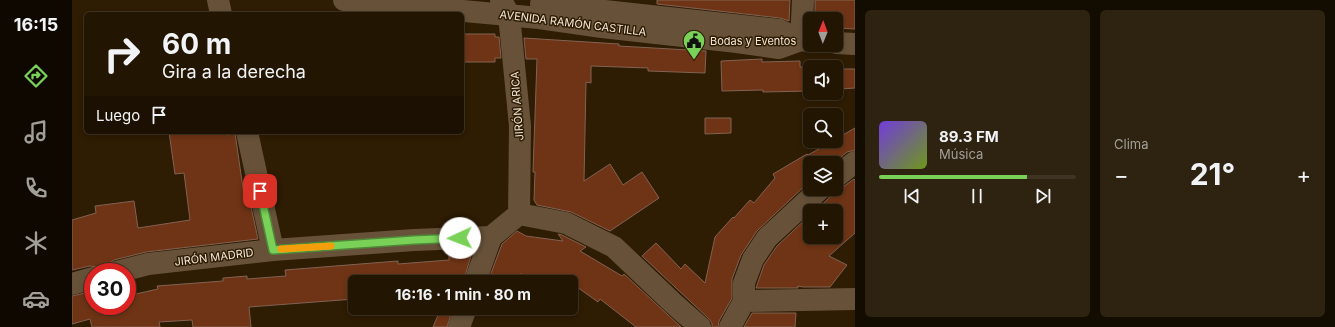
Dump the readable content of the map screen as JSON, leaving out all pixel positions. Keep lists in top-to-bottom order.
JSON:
{
  "streets": {
    "street": ["AVENIDA RAMÓN CASTILLA", "JIRÓN ARICA", "JIRÓN MADRID"]
  },
  "crossings": [
    ["AVENIDA RAMÓN CASTILLA", "JIRÓN ARICA"]
  ],
  "places": {
    "public building": ["Bodas y Eventos"]
  },
  "north": "top",
  "page": {
    "tabs": "16:15",
    "tile": "Clima",
    "map_buttons": "+",
    "turn": ["60 m", "Gira a la derecha"],
    "then": "Luego",
    "song": ["89.3 FM", "Música"],
    "heat": ["−", "21°", "+"],
    "limit": "30",
    "trip": "16:16 · 1 min · 80 m"
  }
}
